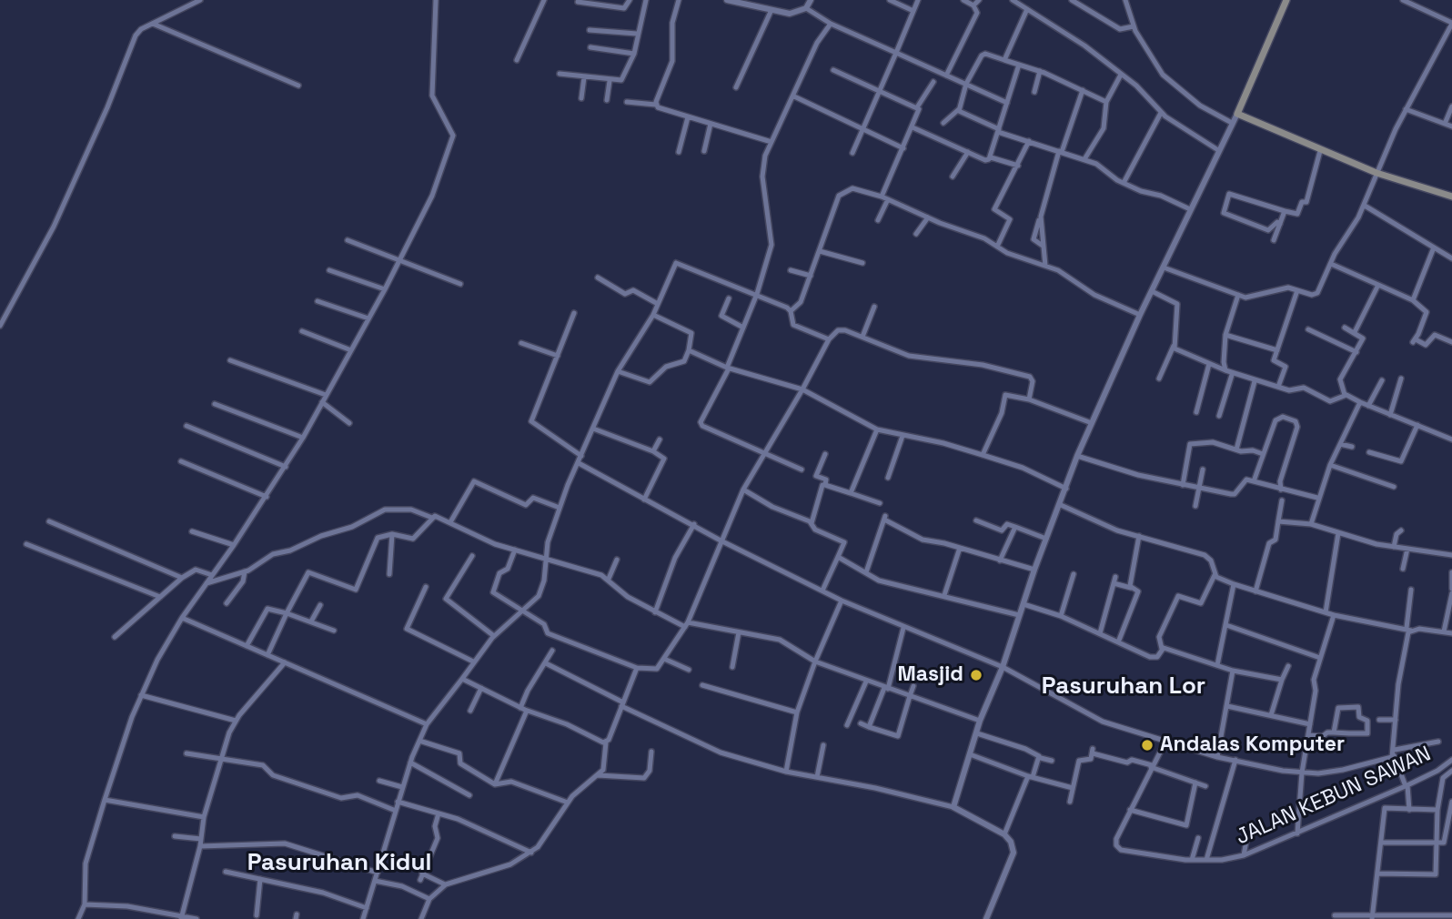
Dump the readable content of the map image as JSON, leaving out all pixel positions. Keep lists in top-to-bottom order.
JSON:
{
  "streets": {
    "street": ["JALAN KEBUN SAWAN"]
  },
  "districts": ["Pasuruhan Lor", "Pasuruhan Kidul"],
  "places": ["Masjid", "Andalas Komputer"]
}
